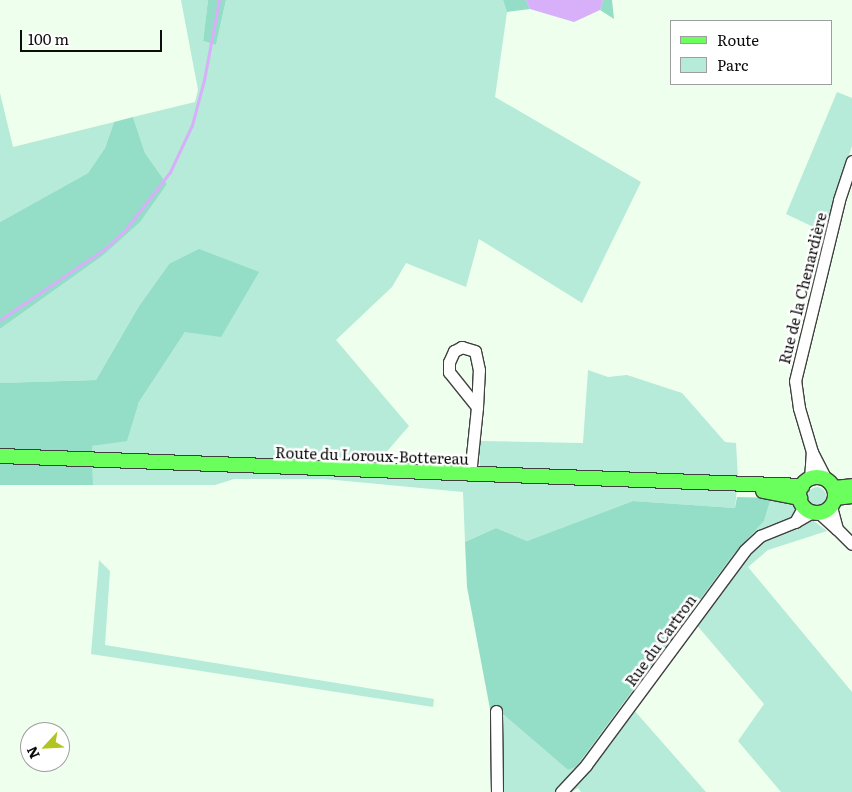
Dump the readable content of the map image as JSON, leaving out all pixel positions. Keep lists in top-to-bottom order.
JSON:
{
  "streets": {
    "main road": ["Route du Loroux-Bottereau"],
    "street": ["Rue de la Chenardière", "Rue du Cartron"]
  },
  "crossings": [
    ["Rue de la Chenardière", "Route du Loroux-Bottereau"],
    ["Rue de la Chenardière", "Rue du Cartron"],
    ["Route du Loroux-Bottereau", "Rue du Cartron"]
  ],
  "legend": ["Route", "Parc"],
  "scale_bar": "100 m",
  "north": "bottom left"
}
